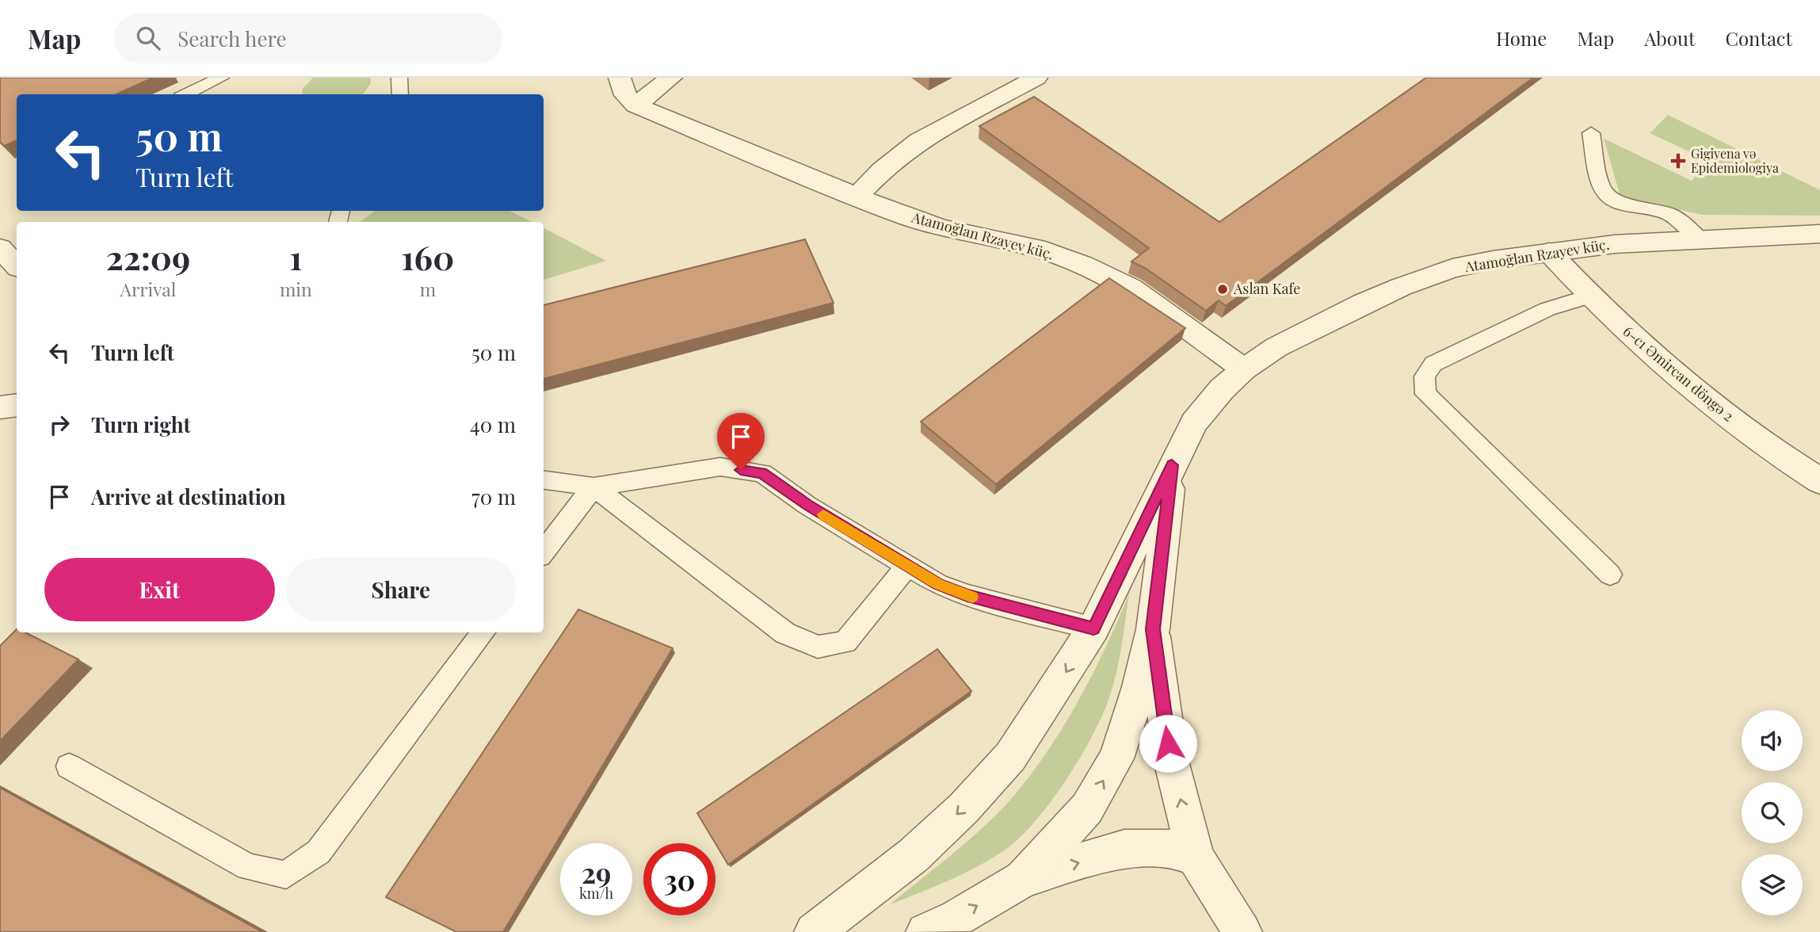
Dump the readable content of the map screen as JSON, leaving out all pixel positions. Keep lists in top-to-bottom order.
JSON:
{
  "streets": {
    "street": ["Atamoğlan Rzayev küç.", "6-cı Əmircan döngə 2"]
  },
  "crossings": [
    ["Atamoğlan Rzayev küç.", "6-cı Əmircan döngə 2"]
  ],
  "places": {
    "health": ["Gigiyena və Epidemiologiya"],
    "other": ["Aslan Kafe"]
  },
  "page": {
    "header": "Map",
    "search": "Search here",
    "nav": [
      "Home",
      "Map",
      "About",
      "Contact"
    ],
    "turn": ["50 m", "Turn left"],
    "eta": [
      "22:09",
      "Arrival",
      "1",
      "min",
      "160",
      "m"
    ],
    "list": [
      {
        "name": "Turn left",
        "value": "50 m"
      },
      {
        "name": "Turn right",
        "value": "40 m"
      },
      {
        "name": "Arrive at destination",
        "value": "70 m"
      }
    ],
    "buttons": ["Exit", "Share"],
    "speed": "29 km/h",
    "limit": "30"
  }
}
